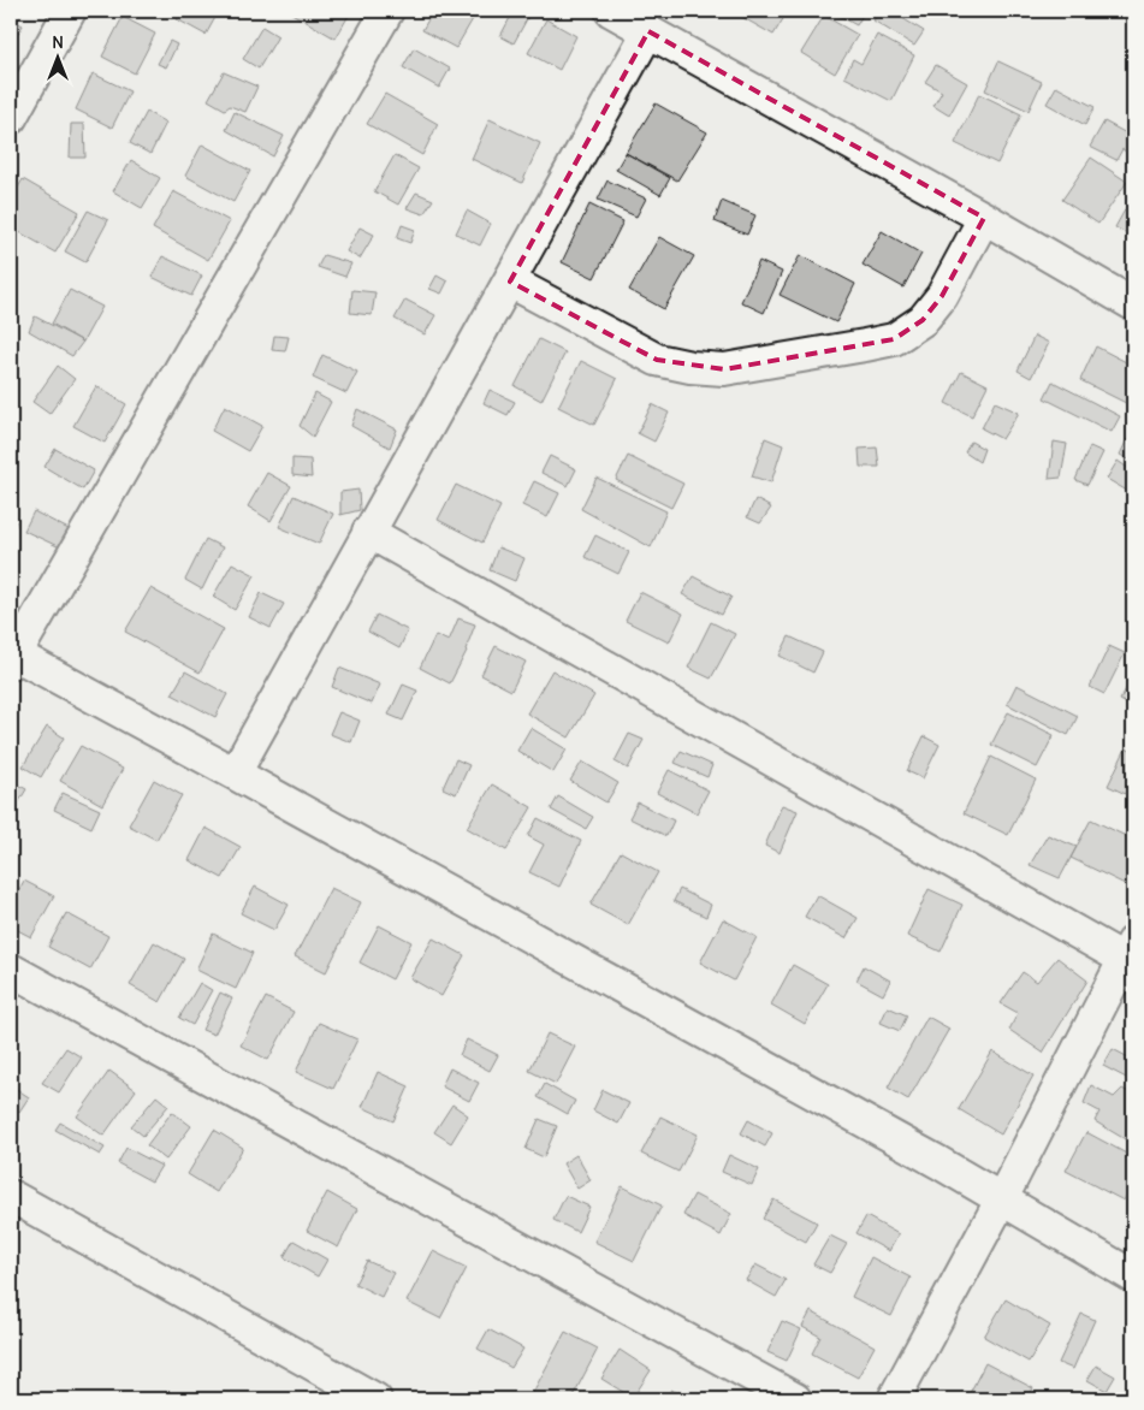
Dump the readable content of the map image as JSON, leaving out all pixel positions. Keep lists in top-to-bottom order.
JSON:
{
  "north": "top"
}
